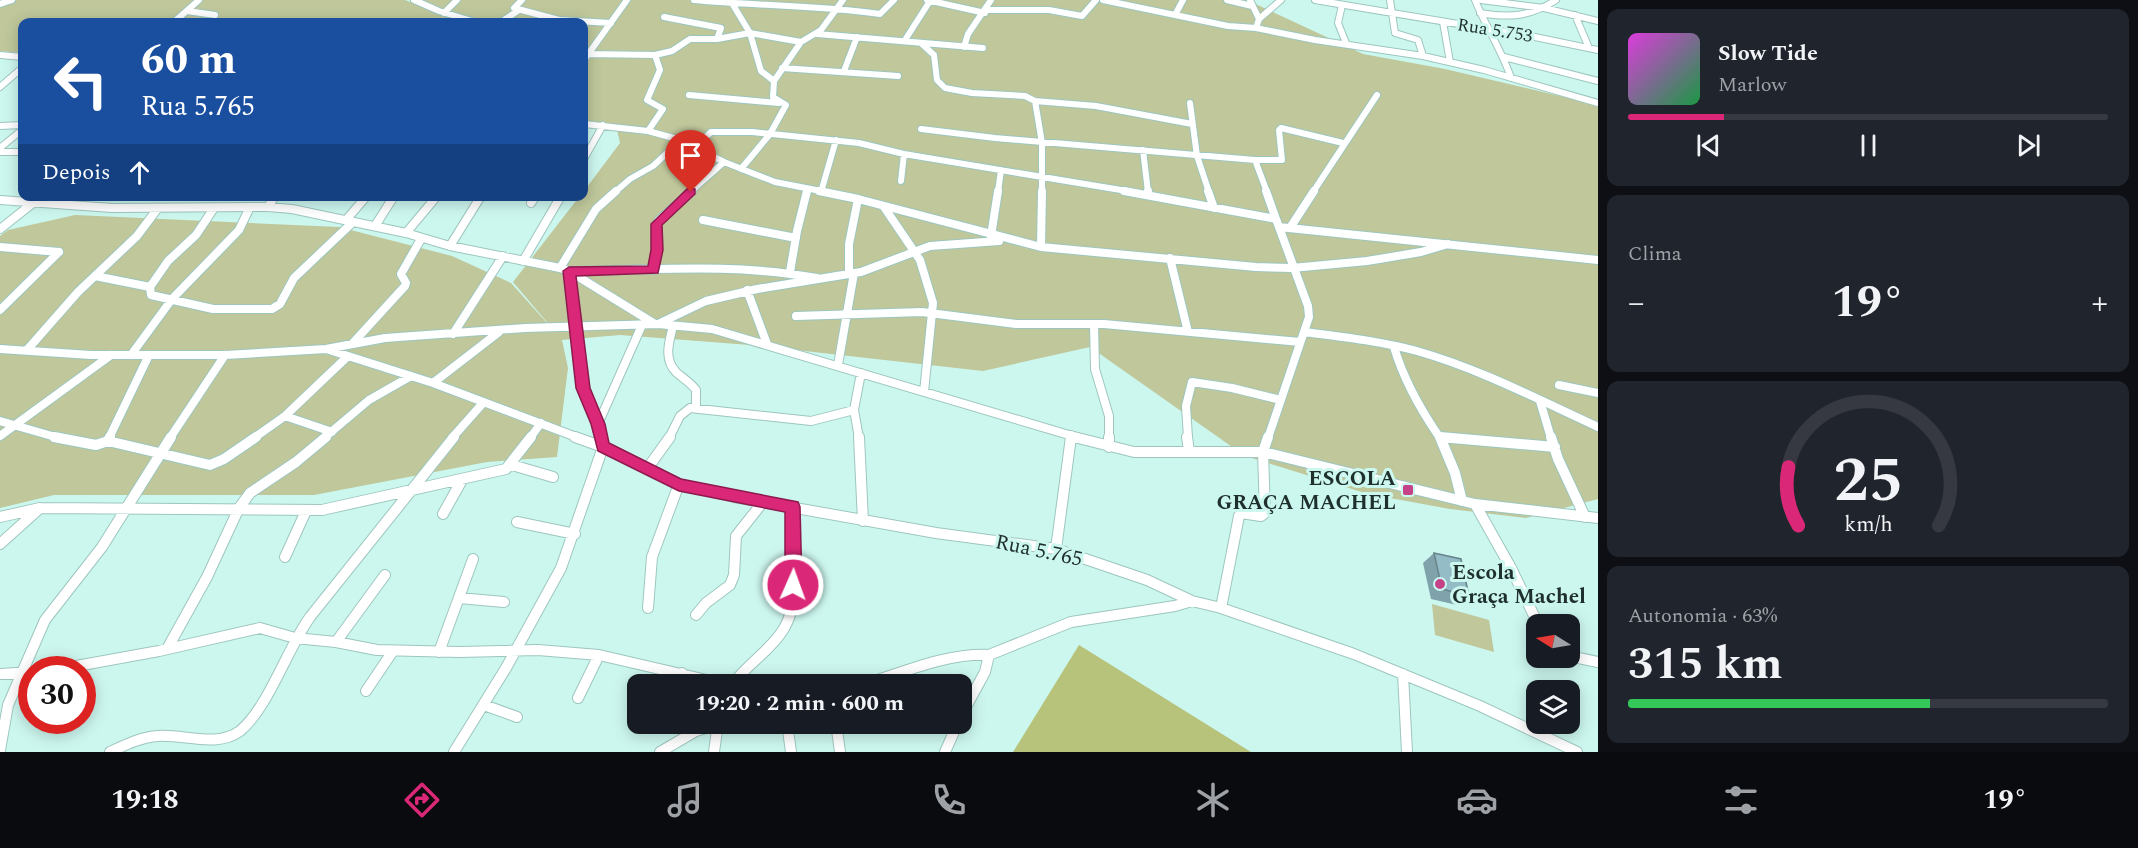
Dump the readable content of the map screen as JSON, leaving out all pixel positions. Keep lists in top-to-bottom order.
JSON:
{
  "streets": {
    "street": ["Rua 5.753", "Rua 5.765"]
  },
  "places": {
    "transit": ["ESCOLA GRAÇA MACHEL"],
    "other": ["Escola Graça Machel"]
  },
  "north": "left",
  "page": {
    "turn": ["60 m", "Rua 5.765"],
    "song": ["Slow Tide", "Marlow"],
    "then": "Depois",
    "tile": [
      "Clima",
      ["Autonomia · 63%", "315 km"]
    ],
    "heat": ["−", "19°", "+"],
    "limit": "30",
    "trip": "19:20 · 2 min · 600 m",
    "tabs": ["19:18", "19°"],
    "gauge": ["25", "km/h"]
  }
}
